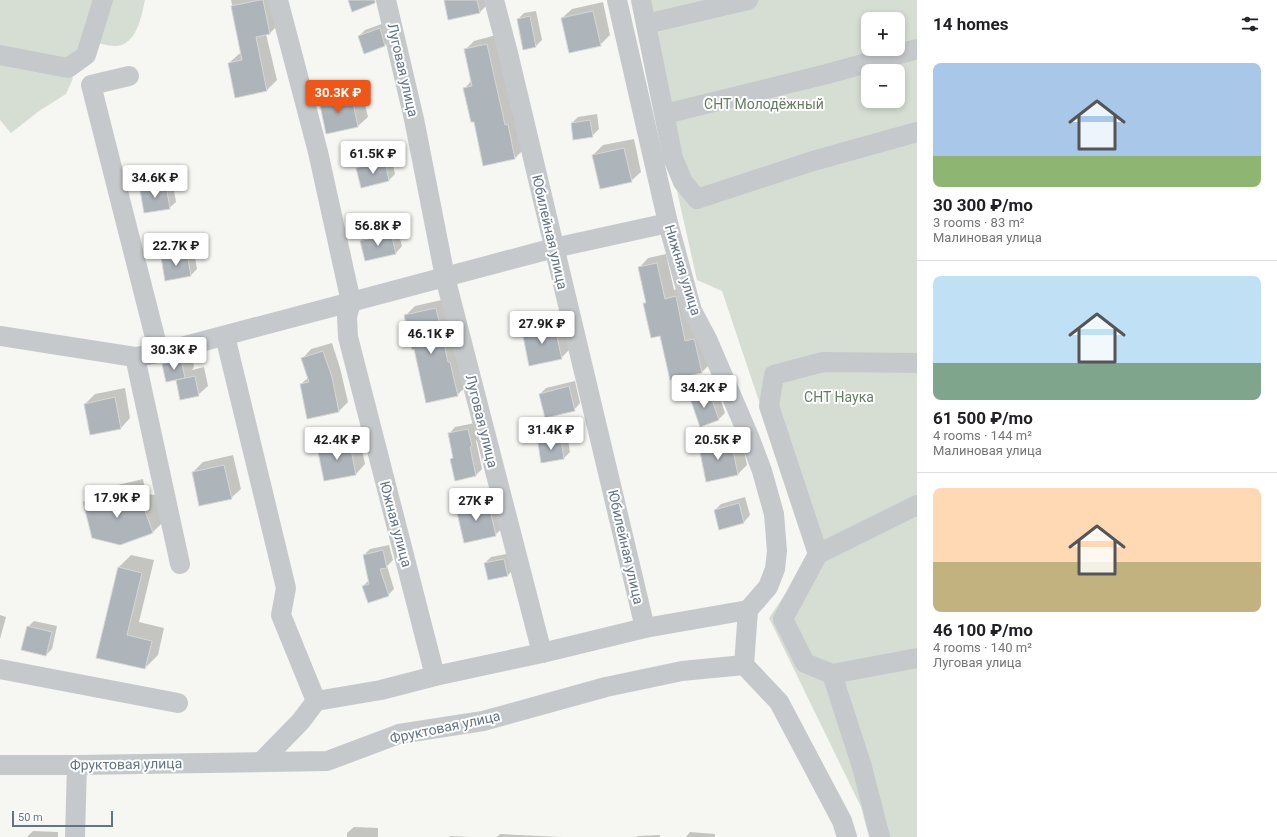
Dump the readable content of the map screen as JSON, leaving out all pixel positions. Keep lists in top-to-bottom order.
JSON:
{
  "streets": {
    "street": [
      "Луговая улица",
      "Юбилейная улица",
      "Нижняя улица",
      "Южная улица",
      "Фруктовая улица"
    ]
  },
  "parks": ["СНТ Молодёжный", "СНТ Наука"],
  "scale_bar": "50 m",
  "page": {
    "heading": "14 homes",
    "map_buttons": ["+", "−"],
    "list": [
      {
        "name": "30 300 ₽/mo",
        "note": "3 rooms · 83 m² · Малиновая улица"
      },
      {
        "name": "61 500 ₽/mo",
        "note": "4 rooms · 144 m² · Малиновая улица"
      },
      {
        "name": "46 100 ₽/mo",
        "note": "4 rooms · 140 m² · Луговая улица"
      }
    ],
    "price": [
      "30.3K ₽",
      "61.5K ₽",
      "34.6K ₽",
      "56.8K ₽",
      "22.7K ₽",
      "27.9K ₽",
      "46.1K ₽",
      "30.3K ₽",
      "34.2K ₽",
      "31.4K ₽",
      "42.4K ₽",
      "20.5K ₽",
      "17.9K ₽",
      "27K ₽"
    ],
    "scale": "50 m"
  }
}
